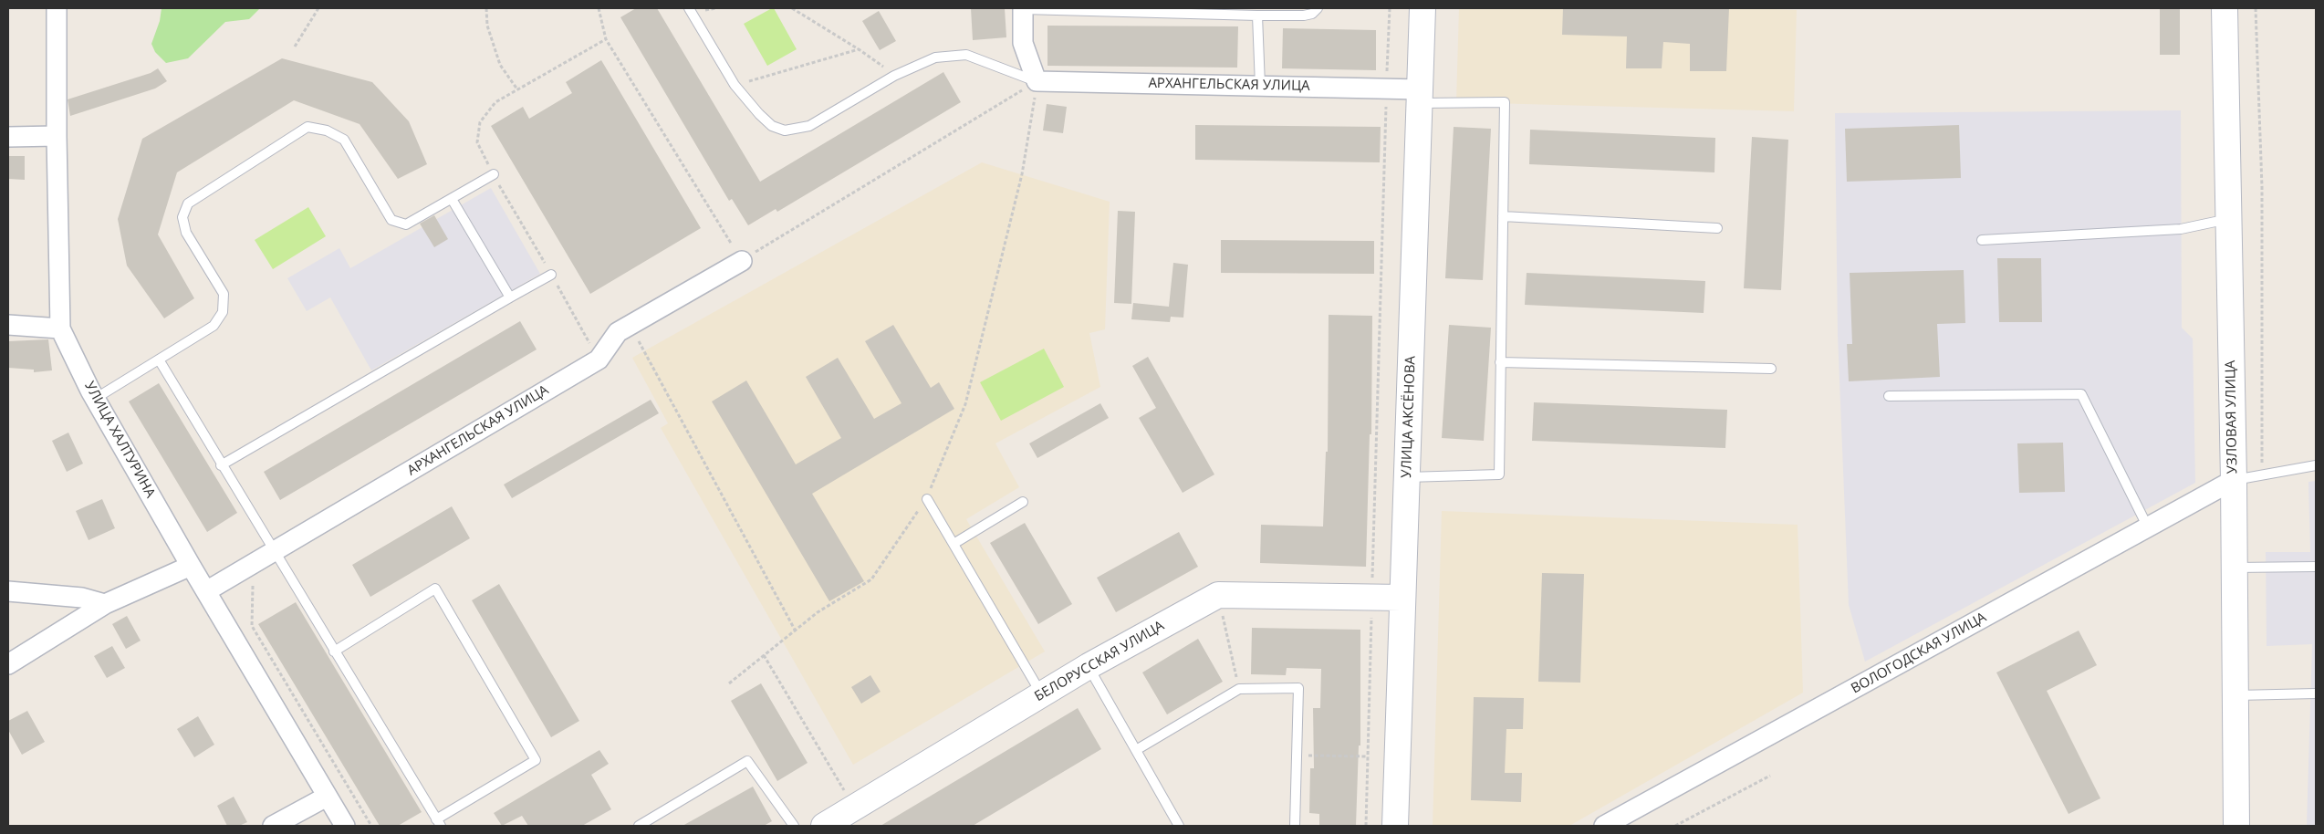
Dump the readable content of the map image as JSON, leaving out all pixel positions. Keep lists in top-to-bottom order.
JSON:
{
  "streets": {
    "street": [
      "АРХАНГЕЛЬСКАЯ УЛИЦА",
      "УЛИЦА АКСЁНОВА",
      "УЗЛОВАЯ УЛИЦА",
      "УЛИЦА ХАЛТУРИНА",
      "ВОЛОГОДСКАЯ УЛИЦА",
      "БЕЛОРУССКАЯ УЛИЦА"
    ]
  },
  "crossings": [
    ["АРХАНГЕЛЬСКАЯ УЛИЦА", "УЛИЦА АКСЁНОВА"],
    ["АРХАНГЕЛЬСКАЯ УЛИЦА", "УЛИЦА ХАЛТУРИНА"],
    ["УЛИЦА АКСЁНОВА", "БЕЛОРУССКАЯ УЛИЦА"],
    ["УЗЛОВАЯ УЛИЦА", "ВОЛОГОДСКАЯ УЛИЦА"]
  ]
}
